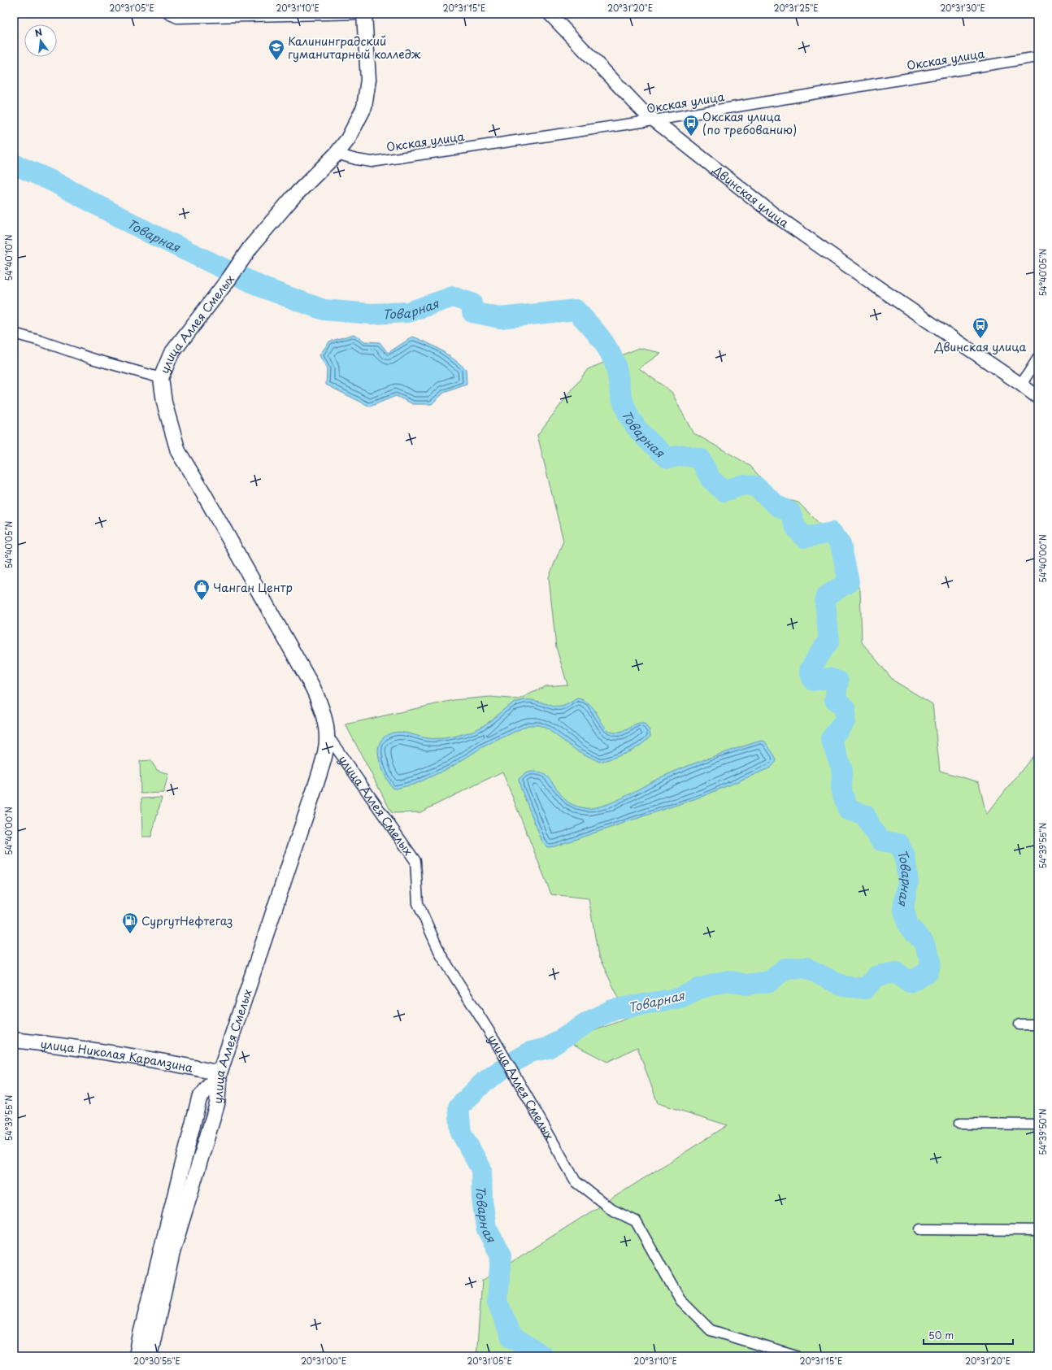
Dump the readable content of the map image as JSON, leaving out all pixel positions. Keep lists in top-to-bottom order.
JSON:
{
  "streets": {
    "main road": ["улица Аллея Смелых", "улица Николая Карамзина"],
    "street": ["Окская улица", "Двинская улица"]
  },
  "crossings": [
    ["Окская улица", "Двинская улица"],
    ["Окская улица", "улица Аллея Смелых"],
    ["улица Аллея Смелых", "улица Николая Карамзина"]
  ],
  "water": ["Товарная"],
  "places": {
    "school or university": ["Калининградский гуманитарный колледж"],
    "bus stop": ["Окская улица (по требованию)", "Двинская улица"],
    "shop": ["Чанган Центр"],
    "fuel station": ["СургутНефтегаз"]
  },
  "scale_bar": "50 m",
  "north": "top",
  "coordinates": [
    "20°31'05\"E",
    "20°31'10\"E",
    "20°31'15\"E",
    "20°31'20\"E",
    "20°31'25\"E",
    "20°31'30\"E",
    "54°40'10\"N",
    "54°40'05\"N",
    "54°40'00\"N",
    "54°39'55\"N",
    "54°39'50\"N",
    "20°30'55\"E",
    "20°31'00\"E"
  ]
}
